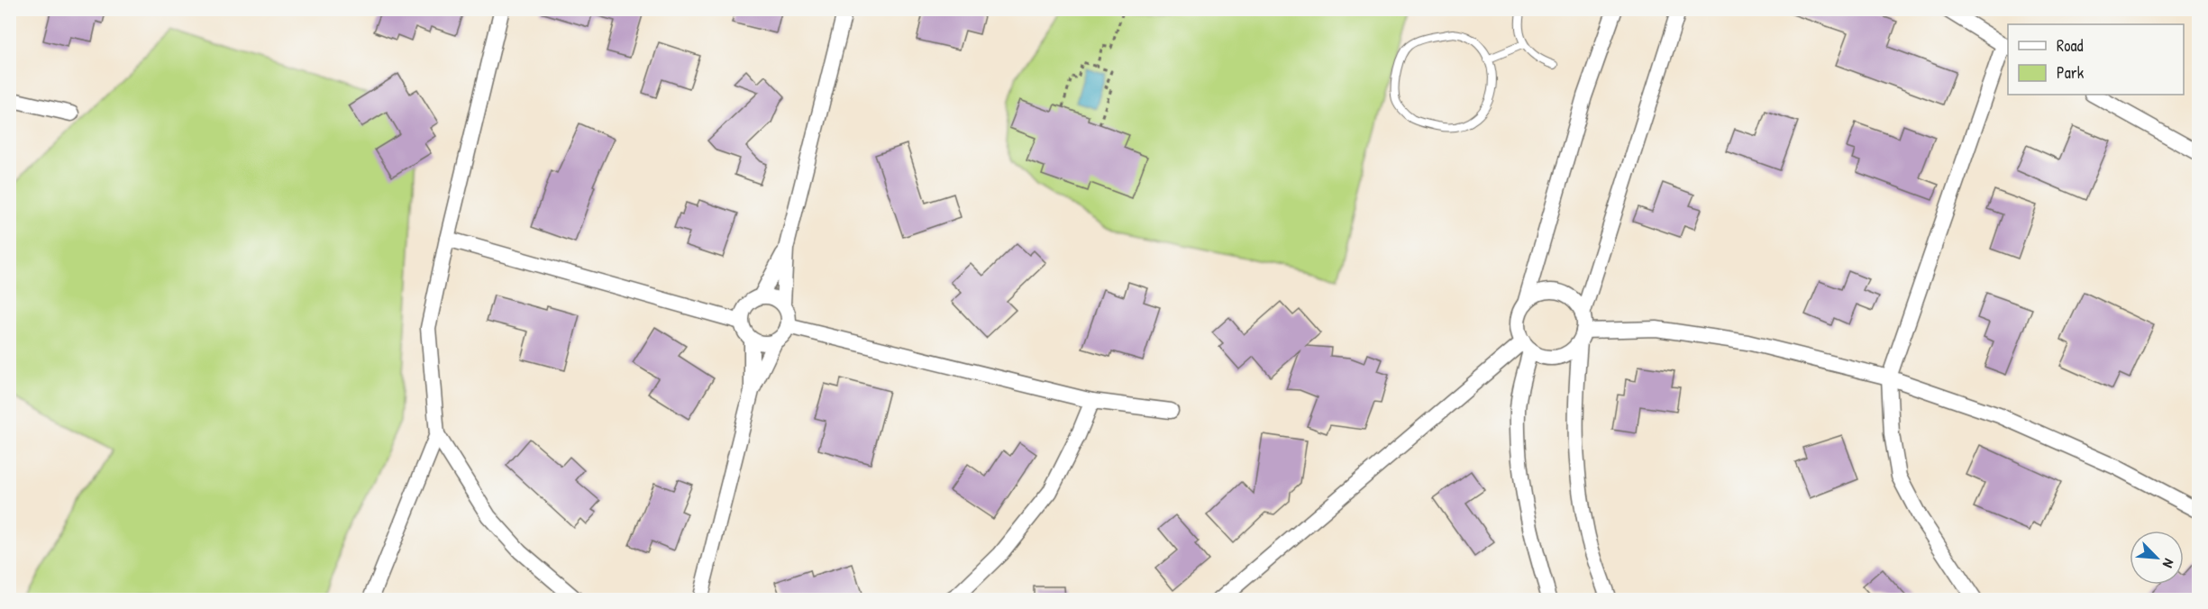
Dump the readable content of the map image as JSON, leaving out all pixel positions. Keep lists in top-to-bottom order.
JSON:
{
  "legend": ["Road", "Park"],
  "north": "bottom right"
}
